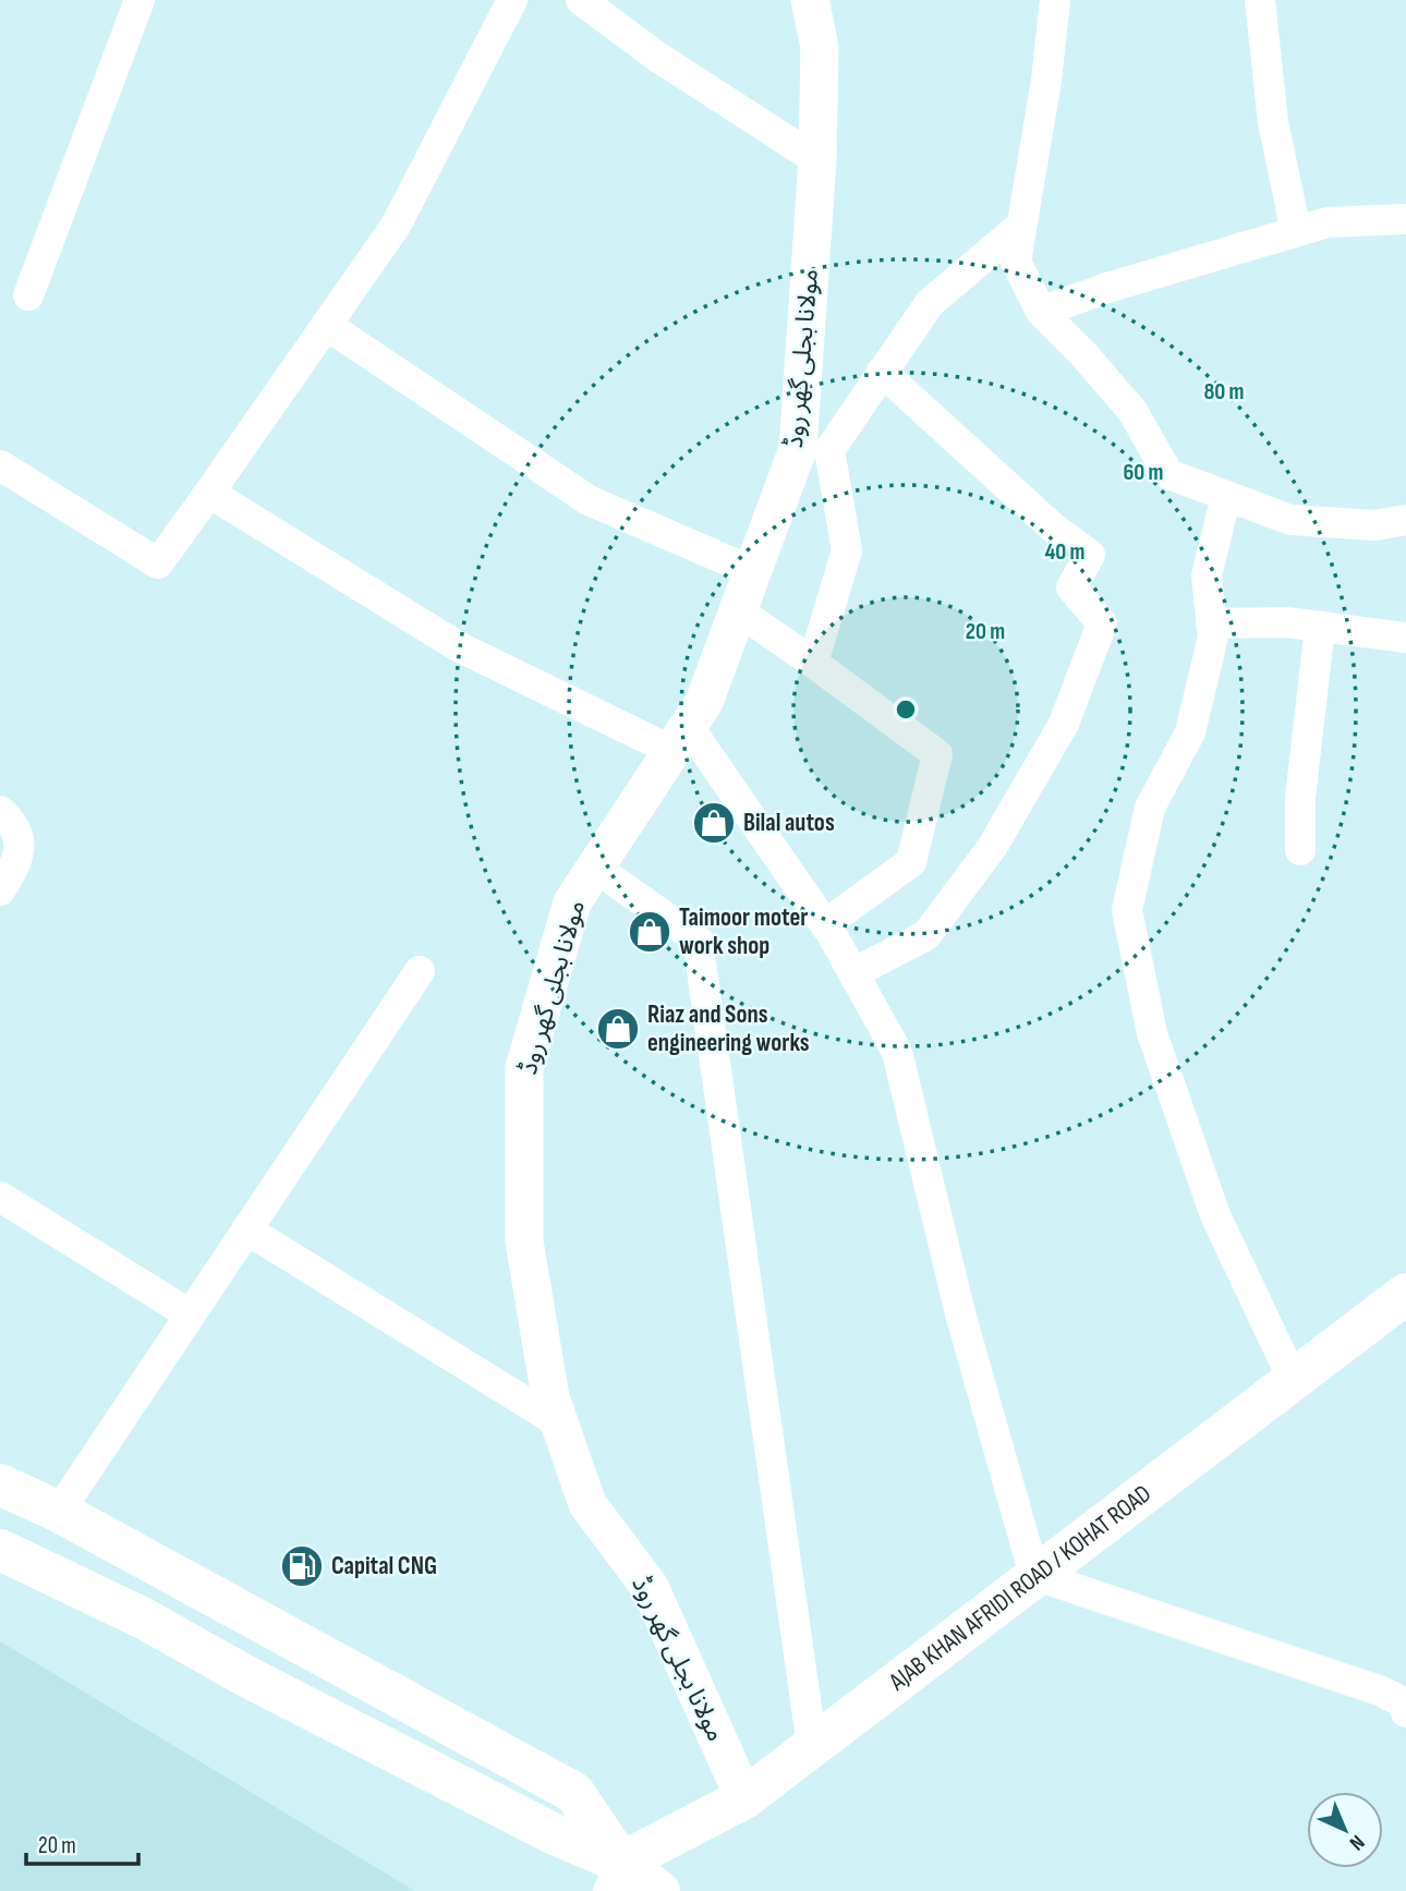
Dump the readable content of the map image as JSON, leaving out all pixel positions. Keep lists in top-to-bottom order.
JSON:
{
  "streets": {
    "main road": ["AJAB KHAN AFRIDI ROAD / KOHAT ROAD"],
    "street": ["مولانا بجلی گھر روڈ"]
  },
  "crossings": [
    ["مولانا بجلی گھر روڈ", "AJAB KHAN AFRIDI ROAD / KOHAT ROAD"]
  ],
  "places": {
    "shop": ["Bilal autos", "Taimoor moter work shop", "Riaz and Sons engineering works"],
    "fuel station": ["Capital CNG"]
  },
  "scale_bar": "20 m",
  "north": "bottom right",
  "rings": [
    "80 m",
    "60 m",
    "40 m",
    "20 m"
  ]
}
